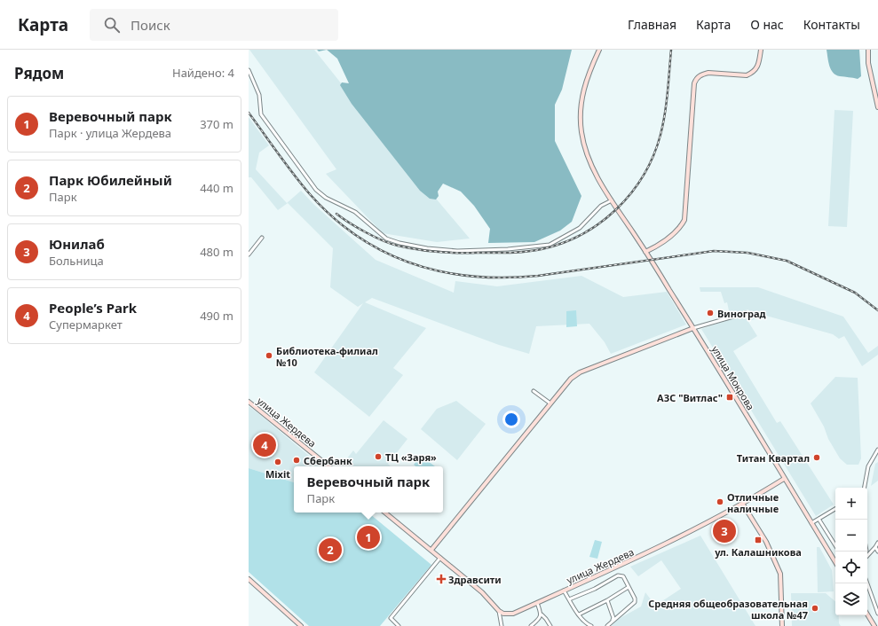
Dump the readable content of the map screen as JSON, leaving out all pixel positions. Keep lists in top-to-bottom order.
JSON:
{
  "streets": {
    "main road": ["улица Мокрова", "улица Жердева"]
  },
  "crossings": [
    ["улица Мокрова", "улица Жердева"]
  ],
  "places": {
    "other": [
      "Виноград",
      "Библиотека-филиал №10",
      "ТЦ «Заря»",
      "Титан Квартал",
      "Сбербанк",
      "Mixit",
      "Отличные наличные",
      "Средняя общеобразовательная школа №47"
    ],
    "transit": ["АЗС \"Витлас\"", "ул. Калашникова"],
    "health": ["Здравсити"]
  },
  "page": {
    "header": "Карта",
    "search": "Поиск",
    "nav": [
      "Главная",
      "Карта",
      "О нас",
      "Контакты"
    ],
    "heading": ["Рядом", "Найдено: 4"],
    "list": [
      {
        "mark": "1",
        "name": "Веревочный парк",
        "note": "Парк · улица Жердева",
        "value": "370 m"
      },
      {
        "mark": "2",
        "name": "Парк Юбилейный",
        "note": "Парк",
        "value": "440 m"
      },
      {
        "mark": "3",
        "name": "Юнилаб",
        "note": "Больница",
        "value": "480 m"
      },
      {
        "mark": "4",
        "name": "People’s Park",
        "note": "Супермаркет",
        "value": "490 m"
      }
    ],
    "pins": [
      "4",
      "3",
      "1",
      "2"
    ],
    "popup": ["Веревочный парк", "Парк"],
    "map_buttons": ["+", "−"]
  }
}
